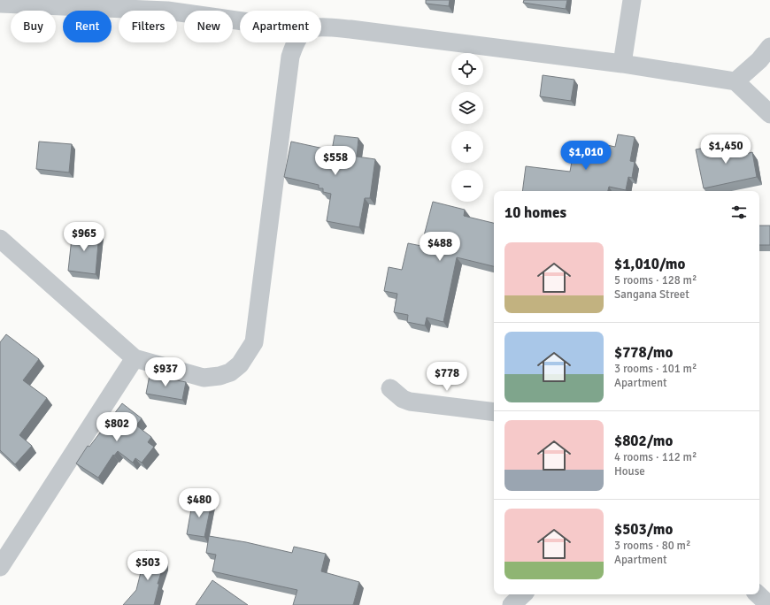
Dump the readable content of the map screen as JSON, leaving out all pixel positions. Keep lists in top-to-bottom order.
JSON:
{
  "page": {
    "chip": [
      "Buy",
      "Rent",
      "Filters",
      "New",
      "Apartment"
    ],
    "map_buttons": ["+", "−"],
    "price": [
      "$1,450",
      "$1,010",
      "$558",
      "$965",
      "$488",
      "$937",
      "$778",
      "$802",
      "$480",
      "$503"
    ],
    "heading": "10 homes",
    "list": [
      {
        "name": "$1,010/mo",
        "note": "5 rooms · 128 m² · Sangana Street"
      },
      {
        "name": "$778/mo",
        "note": "3 rooms · 101 m² · Apartment"
      },
      {
        "name": "$802/mo",
        "note": "4 rooms · 112 m² · House"
      },
      {
        "name": "$503/mo",
        "note": "3 rooms · 80 m² · Apartment"
      }
    ]
  }
}
